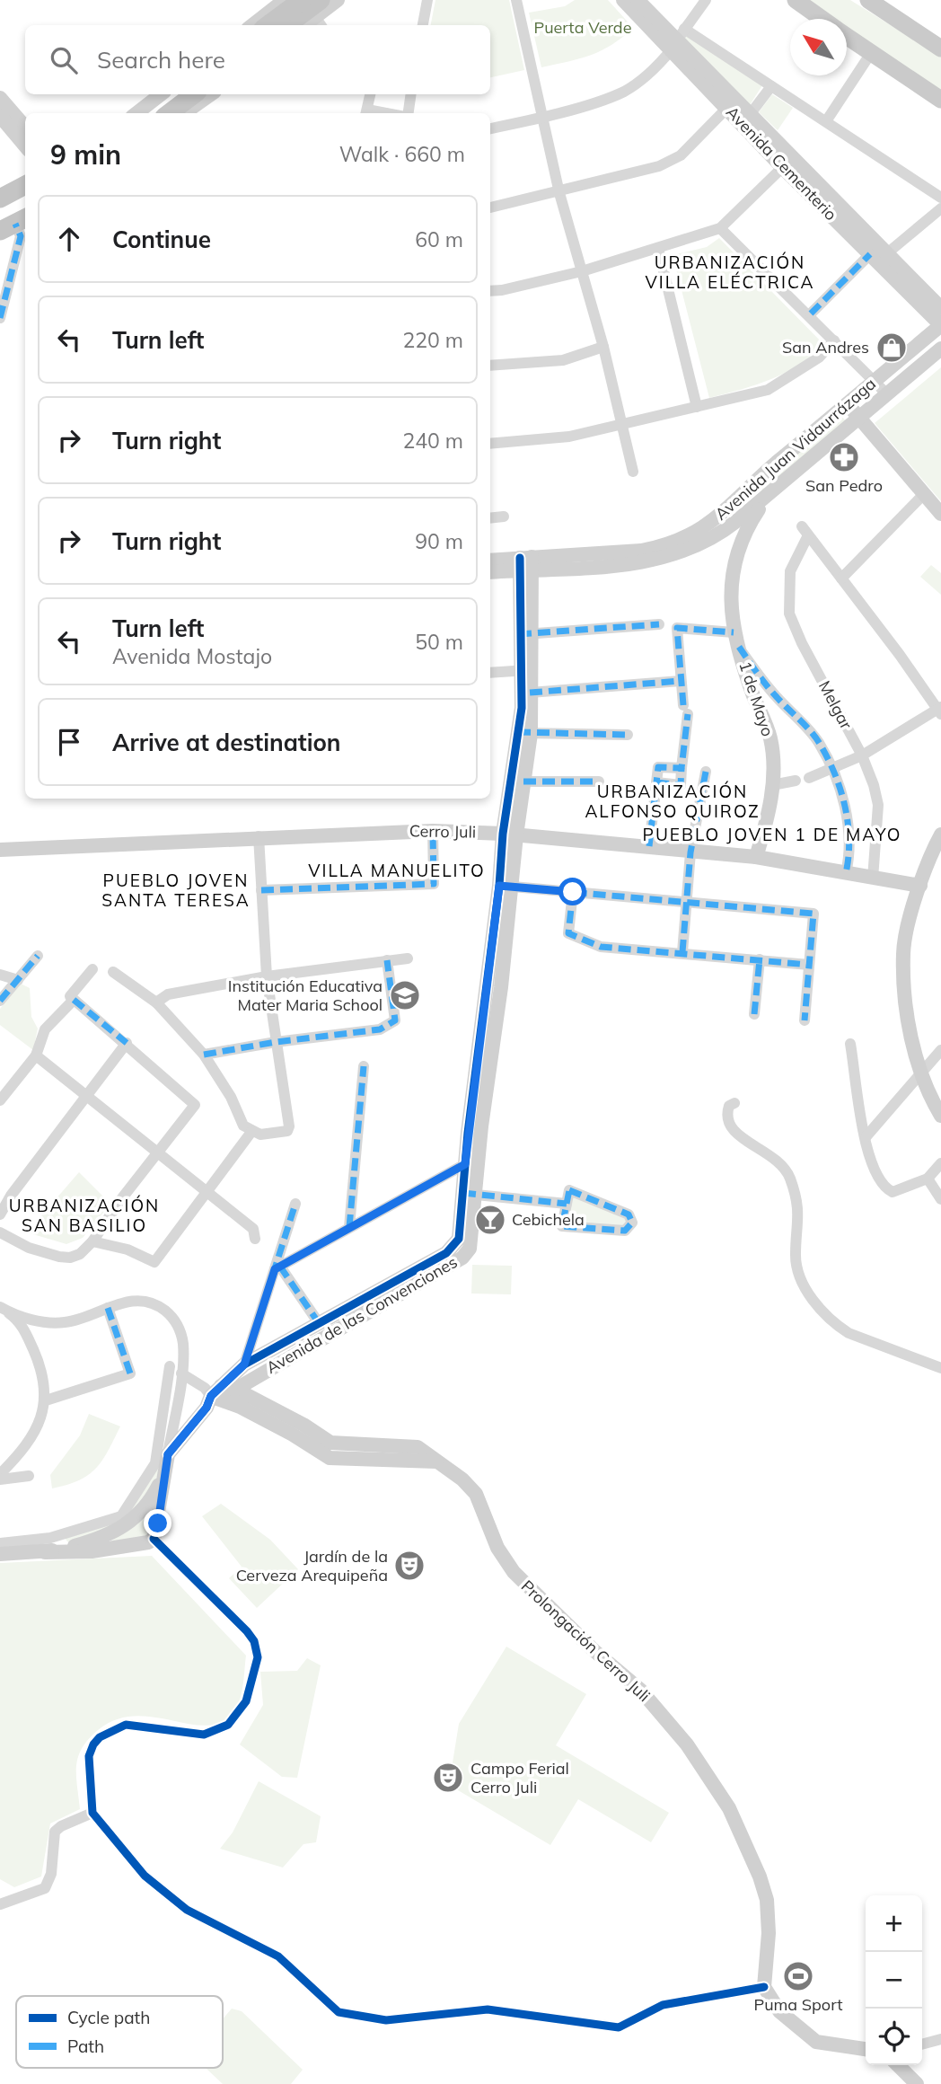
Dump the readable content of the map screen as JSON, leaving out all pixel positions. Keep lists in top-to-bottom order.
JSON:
{
  "streets": {
    "street": [
      "Avenida Cementerio",
      "Avenida Juan Vidaurrázaga",
      "1 de Mayo",
      "Melgar",
      "Cerro Juli",
      "Avenida de las Convenciones",
      "Prolongación Cerro Juli"
    ]
  },
  "crossings": [
    ["Avenida Cementerio", "Avenida Juan Vidaurrázaga"],
    ["Avenida Juan Vidaurrázaga", "1 de Mayo"],
    ["Avenida Juan Vidaurrázaga", "Avenida de las Convenciones"],
    ["1 de Mayo", "Cerro Juli"],
    ["Melgar", "Cerro Juli"],
    ["Cerro Juli", "Avenida de las Convenciones"],
    ["Avenida de las Convenciones", "Prolongación Cerro Juli"]
  ],
  "districts": [
    "URBANIZACIÓN VILLA ELÉCTRICA",
    "URBANIZACIÓN ALFONSO QUIROZ",
    "PUEBLO JOVEN 1 DE MAYO",
    "VILLA MANUELITO",
    "PUEBLO JOVEN SANTA TERESA",
    "URBANIZACIÓN SAN BASILIO"
  ],
  "parks": ["Puerta Verde"],
  "places": {
    "shop": ["San Andres"],
    "pharmacy": ["San Pedro"],
    "school or university": ["Institución Educativa Mater Maria School"],
    "bar": ["Cebichela"],
    "theatre": ["Jardín de la Cerveza Arequipeña", "Campo Ferial Cerro Juli"],
    "sports": ["Puma Sport"]
  },
  "legend": ["Cycle path", "Path"],
  "north": "top left",
  "page": {
    "search": "Search here",
    "heading": ["9 min", "Walk · 660 m"],
    "list": [
      ["Continue", "60 m"],
      ["Turn left", "220 m"],
      ["Turn right", "240 m"],
      ["Turn right", "90 m"],
      ["Turn left", "Avenida Mostajo", "50 m"],
      "Arrive at destination"
    ],
    "map_buttons": ["+", "−"]
  }
}
